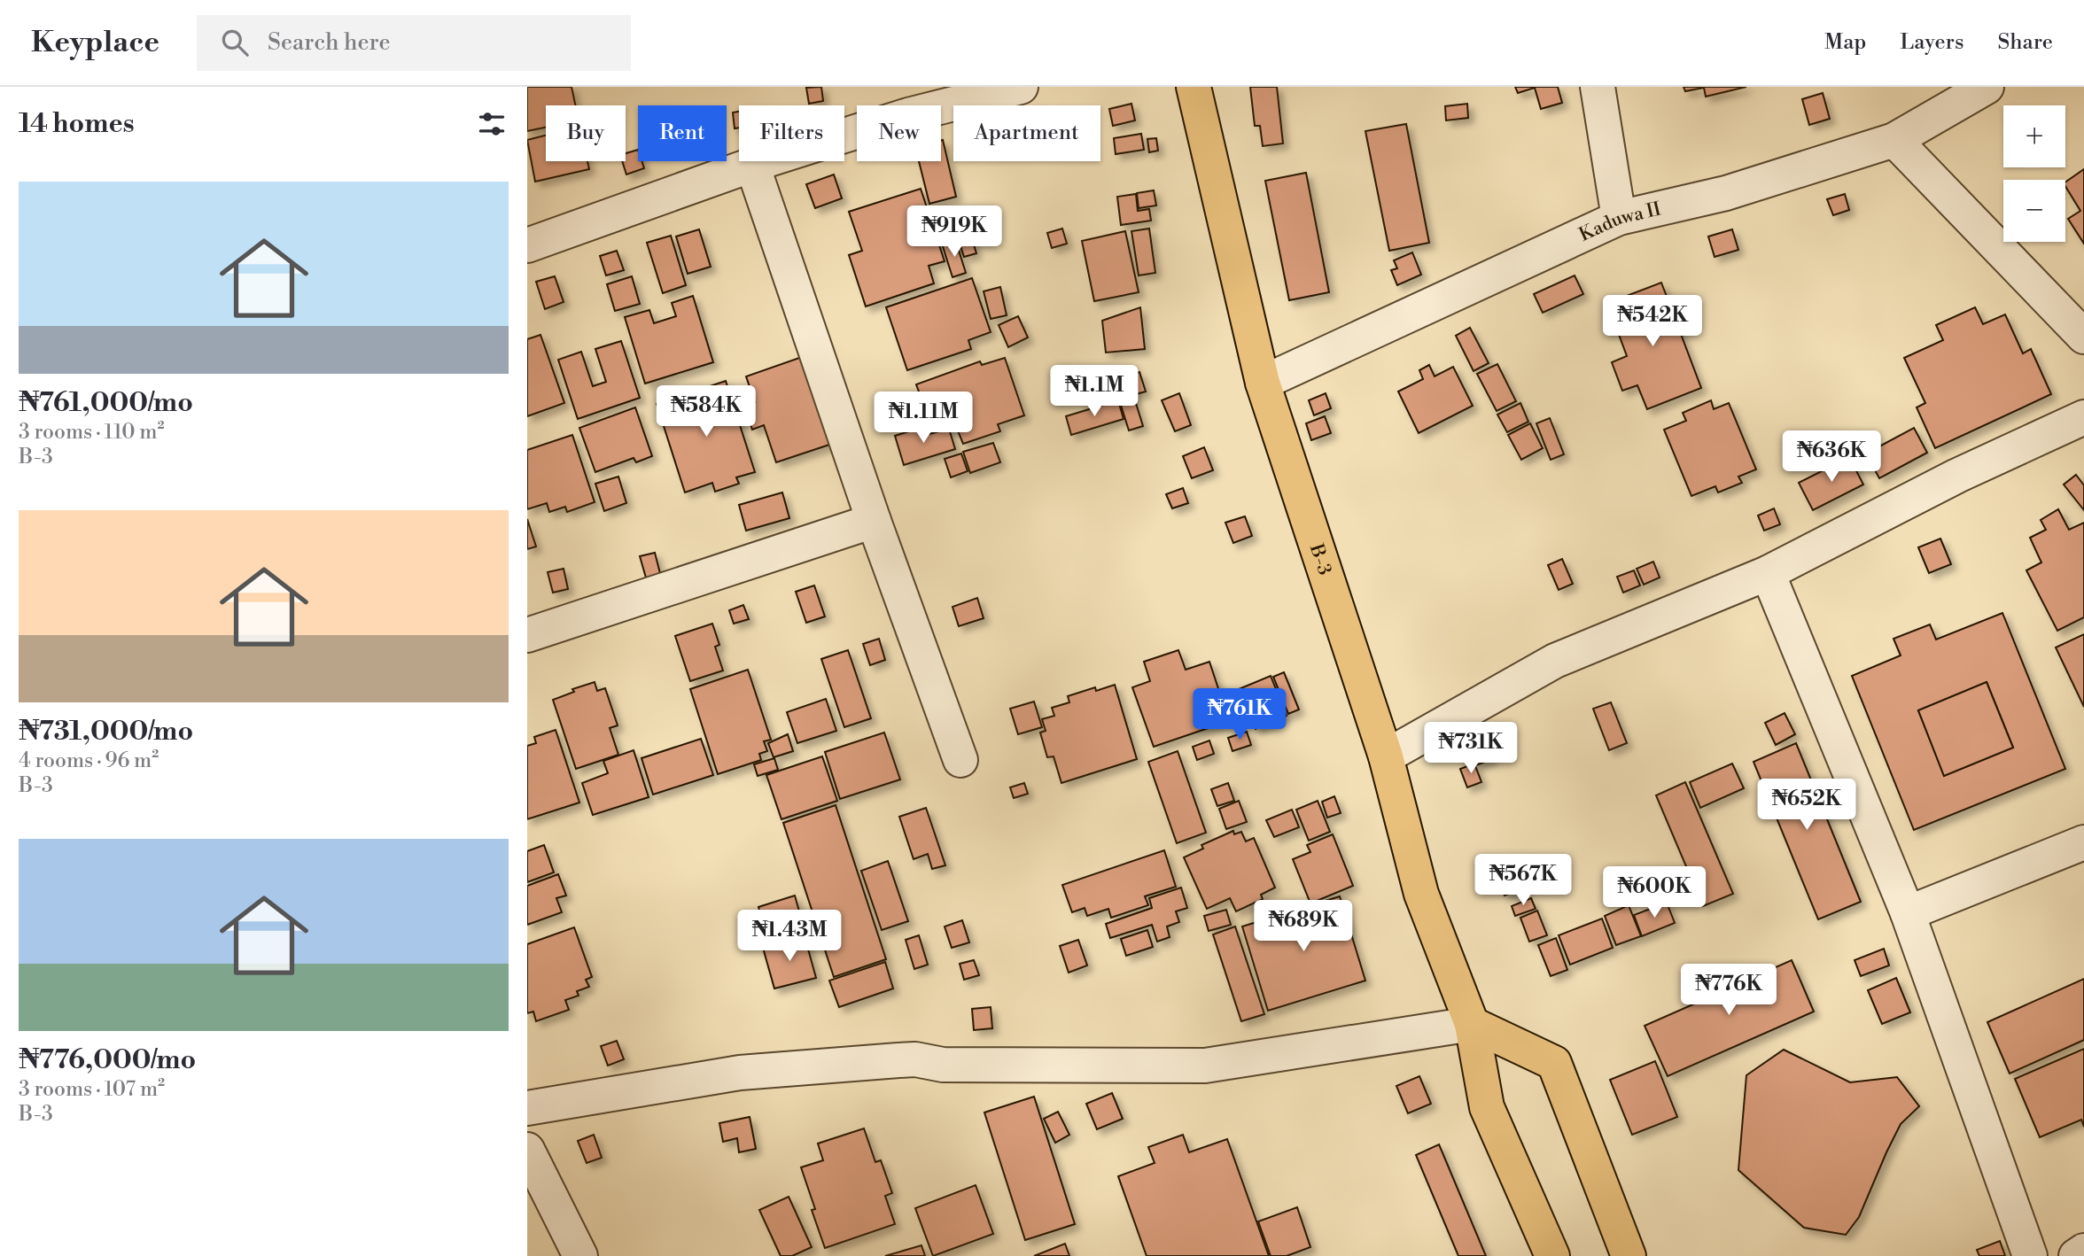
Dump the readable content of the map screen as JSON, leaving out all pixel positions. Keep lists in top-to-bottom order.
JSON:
{
  "streets": {
    "main road": ["B-3"],
    "street": ["Kaduwa II"]
  },
  "crossings": [
    ["Kaduwa II", "B-3"]
  ],
  "page": {
    "header": "Keyplace",
    "search": "Search here",
    "nav": ["Map", "Layers", "Share"],
    "heading": "14 homes",
    "map_buttons": ["+", "−"],
    "chip": [
      "Buy",
      "Rent",
      "Filters",
      "New",
      "Apartment"
    ],
    "list": [
      {
        "name": "₦761,000/mo",
        "note": "3 rooms · 110 m² · B-3"
      },
      {
        "name": "₦731,000/mo",
        "note": "4 rooms · 96 m² · B-3"
      },
      {
        "name": "₦776,000/mo",
        "note": "3 rooms · 107 m² · B-3"
      }
    ],
    "price": [
      "₦919K",
      "₦542K",
      "₦1.1M",
      "₦584K",
      "₦1.11M",
      "₦636K",
      "₦761K",
      "₦731K",
      "₦652K",
      "₦567K",
      "₦600K",
      "₦689K",
      "₦1.43M",
      "₦776K"
    ]
  }
}
